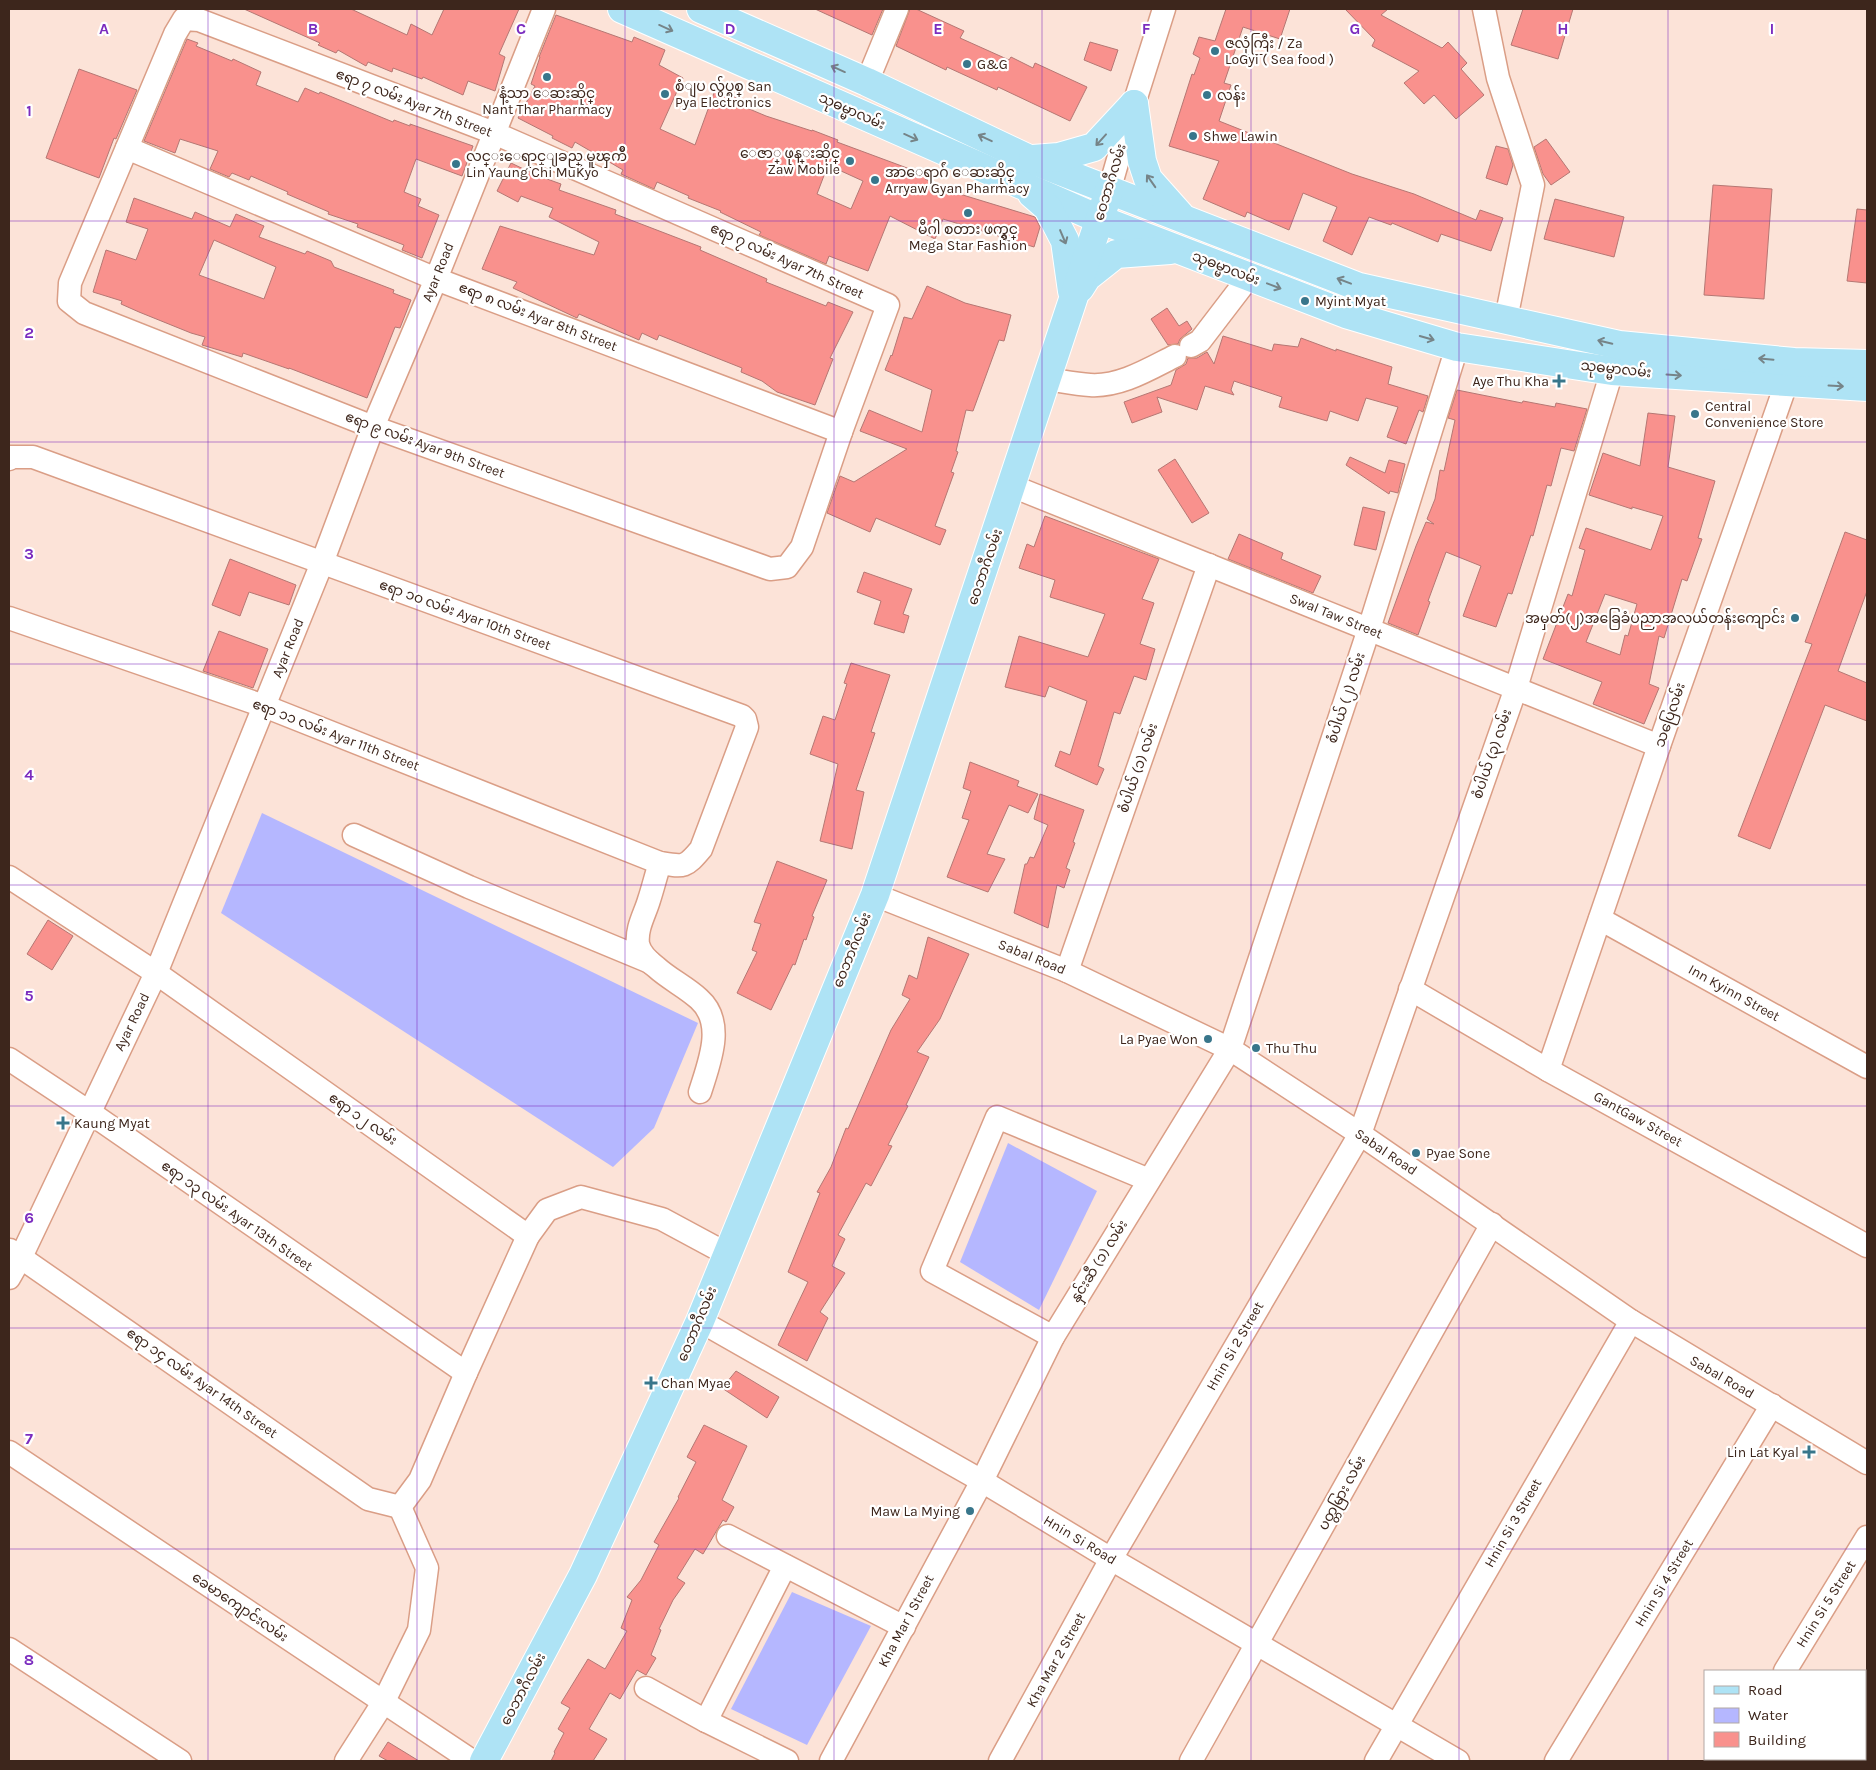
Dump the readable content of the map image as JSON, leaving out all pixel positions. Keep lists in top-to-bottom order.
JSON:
{
  "streets": {
    "main road": ["သုဓမ္မာလမ်း", "ဝေဘာဂီလမ်း"],
    "street": [
      "ဧရာ ၇ လမ်း Ayar 7th Street",
      "Ayar Road",
      "ဧရာ ၈ လမ်း Ayar 8th Street",
      "ဧရာ ၉ လမ်း Ayar 9th Street",
      "ဧရာ ၁၀ လမ်း Ayar 10th Street",
      "Swal Taw Street",
      "စံပါယ် (၂) လမ်း",
      "သပြေလမ်း",
      "ဧရာ ၁၁ လမ်း Ayar 11th Street",
      "စံပါယ် (၃) လမ်း",
      "စံပါယ် (၁) လမ်း",
      "Sabal Road",
      "Inn Kyinn Street",
      "ဧရာ ၁၂ လမ်း",
      "GantGaw Street",
      "ဧရာ ၁၃ လမ်း Ayar 13th Street",
      "နှင်းဆီ (၁) လမ်း",
      "Hnin Si 2 Street",
      "ဧရာ ၁၄ လမ်း Ayar 14th Street",
      "ပတ္တမြား လမ်း",
      "Hnin Si 3 Street",
      "Hnin Si Road",
      "Hnin Si 4 Street",
      "Hnin Si 5 Street",
      "ခေမာကျောင်းလမ်း",
      "Kha Mar 1 Street",
      "Kha Mar 2 Street"
    ]
  },
  "crossings": [
    ["ဧရာ ၇ လမ်း Ayar 7th Street", "Ayar Road"],
    ["ဧရာ ၇ လမ်း Ayar 7th Street", "ဧရာ ၈ လမ်း Ayar 8th Street"],
    ["ဧရာ ၇ လမ်း Ayar 7th Street", "ဧရာ ၉ လမ်း Ayar 9th Street"],
    ["သုဓမ္မာလမ်း", "ဝေဘာဂီလမ်း"],
    ["သုဓမ္မာလမ်း", "စံပါယ် (၂) လမ်း"],
    ["သုဓမ္မာလမ်း", "သပြေလမ်း"],
    ["သုဓမ္မာလမ်း", "စံပါယ် (၃) လမ်း"],
    ["ဝေဘာဂီလမ်း", "Swal Taw Street"],
    ["ဝေဘာဂီလမ်း", "Sabal Road"],
    ["ဝေဘာဂီလမ်း", "Hnin Si Road"],
    ["Ayar Road", "ဧရာ ၈ လမ်း Ayar 8th Street"],
    ["Ayar Road", "ဧရာ ၉ လမ်း Ayar 9th Street"],
    ["Ayar Road", "ဧရာ ၁၀ လမ်း Ayar 10th Street"],
    ["Ayar Road", "ဧရာ ၁၁ လမ်း Ayar 11th Street"],
    ["Ayar Road", "ဧရာ ၁၂ လမ်း"],
    ["Ayar Road", "ဧရာ ၁၃ လမ်း Ayar 13th Street"],
    ["Ayar Road", "ဧရာ ၁၄ လမ်း Ayar 14th Street"],
    ["ဧရာ ၈ လမ်း Ayar 8th Street", "ဧရာ ၉ လမ်း Ayar 9th Street"],
    ["ဧရာ ၁၀ လမ်း Ayar 10th Street", "ဧရာ ၁၁ လမ်း Ayar 11th Street"],
    ["Swal Taw Street", "စံပါယ် (၂) လမ်း"],
    ["Swal Taw Street", "သပြေလမ်း"],
    ["Swal Taw Street", "စံပါယ် (၃) လမ်း"],
    ["Swal Taw Street", "စံပါယ် (၁) လမ်း"],
    ["စံပါယ် (၂) လမ်း", "Sabal Road"],
    ["စံပါယ် (၂) လမ်း", "နှင်းဆီ (၁) လမ်း"],
    ["သပြေလမ်း", "Inn Kyinn Street"],
    ["သပြေလမ်း", "GantGaw Street"],
    ["စံပါယ် (၃) လမ်း", "Sabal Road"],
    ["စံပါယ် (၃) လမ်း", "GantGaw Street"],
    ["စံပါယ် (၃) လမ်း", "Hnin Si 2 Street"],
    ["စံပါယ် (၁) လမ်း", "Sabal Road"],
    ["Sabal Road", "နှင်းဆီ (၁) လမ်း"],
    ["Sabal Road", "Hnin Si 2 Street"],
    ["Sabal Road", "ပတ္တမြား လမ်း"],
    ["Sabal Road", "Hnin Si 3 Street"],
    ["Sabal Road", "Hnin Si 4 Street"],
    ["နှင်းဆီ (၁) လမ်း", "Hnin Si Road"],
    ["နှင်းဆီ (၁) လမ်း", "Kha Mar 1 Street"],
    ["Hnin Si 2 Street", "Hnin Si Road"],
    ["Hnin Si 2 Street", "Kha Mar 2 Street"],
    ["ပတ္တမြား လမ်း", "Hnin Si Road"],
    ["Hnin Si 3 Street", "Hnin Si Road"],
    ["Hnin Si Road", "Kha Mar 1 Street"],
    ["Hnin Si Road", "Kha Mar 2 Street"]
  ],
  "places": {
    "other": [
      "ဇလုံကြီး / Za LoGyi ( Sea food )",
      "G&G",
      "နံ့သာ ေဆးဆိုင္ Nant Thar Pharmacy",
      "စံျပ လ်ွပ္စစ္ San Pya Electronics",
      "လန်း",
      "Shwe Lawin",
      "ေဇာ္ ဖုန္းဆိုင္ Zaw Mobile",
      "လင္းေရာင္ျခည္ မူၾကိဳ Lin Yaung Chi MuKyo",
      "အာေရာဂ်ံ ေဆးဆိုင္ Arryaw Gyan Pharmacy",
      "မီဂါ စတား ဖက္ရွင္ Mega Star Fashion",
      "Myint Myat",
      "Central Convenience Store",
      "အမှတ်(၂)အခြေခံပညာအလယ်တန်းကျောင်း",
      "La Pyae Won",
      "Thu Thu",
      "Pyae Sone",
      "Maw La Mying"
    ],
    "health": [
      "Aye Thu Kha",
      "Kaung Myat",
      "Chan Myae",
      "Lin Lat Kyal"
    ]
  },
  "legend": ["Road", "Water", "Building"],
  "grid": {
    "columns": [
      "A",
      "B",
      "C",
      "D",
      "E",
      "F",
      "G",
      "H",
      "I"
    ],
    "rows": [
      "1",
      "2",
      "3",
      "4",
      "5",
      "6",
      "7",
      "8"
    ]
  }
}
